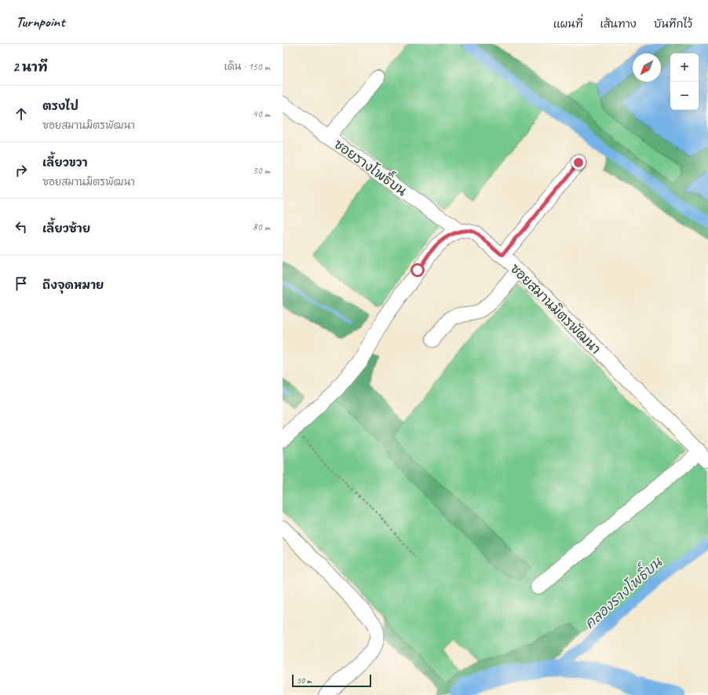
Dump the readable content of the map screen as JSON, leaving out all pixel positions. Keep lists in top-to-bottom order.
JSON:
{
  "streets": {
    "street": ["ซอยรางโพธิ์บน", "ซอยสมานมิตรพัฒนา"]
  },
  "crossings": [
    ["ซอยรางโพธิ์บน", "ซอยสมานมิตรพัฒนา"]
  ],
  "water": ["คลองรางโพธิ์บน"],
  "scale_bar": "50 m",
  "north": "bottom left",
  "page": {
    "header": "Turnpoint",
    "nav": ["แผนที่", "เส้นทาง", "บันทึกไว้"],
    "heading": ["2 นาที", "เดิน · 150 m"],
    "map_buttons": ["+", "−"],
    "list": [
      ["ตรงไป", "ซอยสมานมิตรพัฒนา", "40 m"],
      ["เลี้ยวขวา", "ซอยสมานมิตรพัฒนา", "30 m"],
      ["เลี้ยวซ้าย", "80 m"],
      "ถึงจุดหมาย"
    ],
    "scale": "50 m"
  }
}
